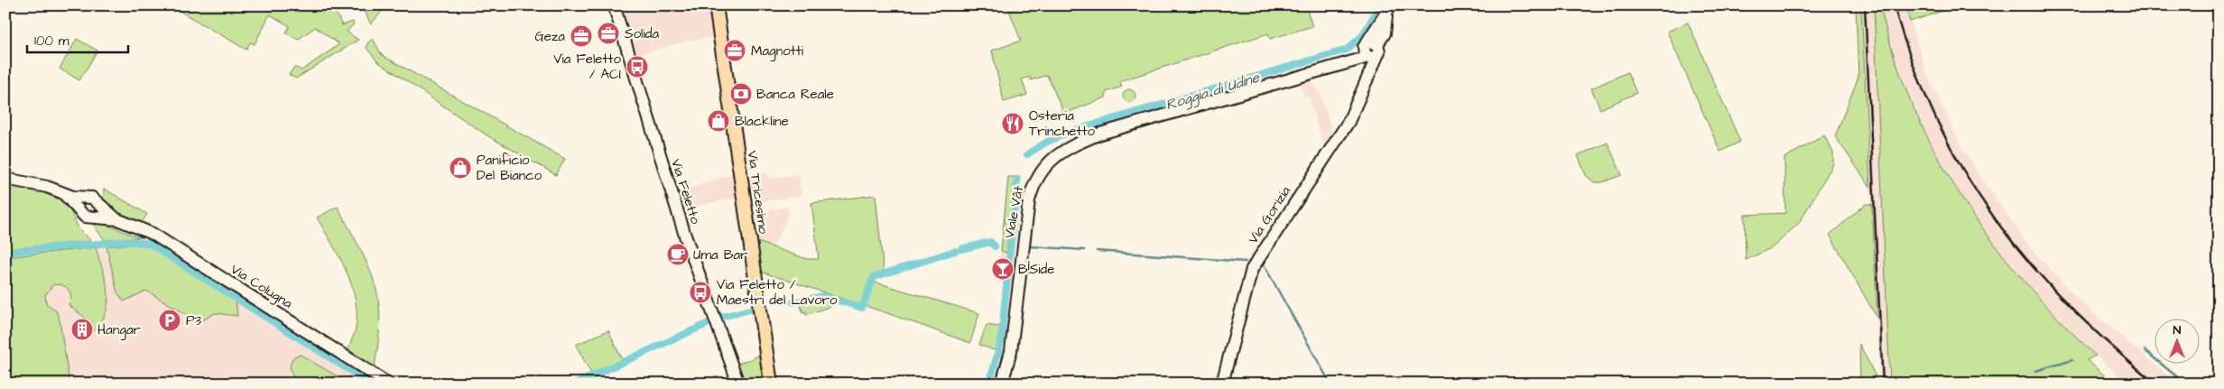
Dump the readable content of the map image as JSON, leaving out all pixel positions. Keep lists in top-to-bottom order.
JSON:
{
  "streets": {
    "main road": ["Via Tricesimo"],
    "street": [
      "Via Feletto",
      "Viale Vât",
      "Via Gorizia",
      "Via Colugna"
    ]
  },
  "crossings": [
    ["Viale Vât", "Via Gorizia"]
  ],
  "water": ["Roggia di Udine"],
  "places": {
    "office": ["Solida", "Geza", "Magnotti"],
    "bus stop": ["Via Feletto / ACI", "Via Feletto / Maestri del Lavoro"],
    "bank": ["Banca Reale"],
    "shop": ["Blackline", "Panificio Del Bianco"],
    "restaurant": ["Osteria Trinchetto"],
    "cafe": ["Uma Bar"],
    "bar": ["B!Side"],
    "parking": ["P3"],
    "building": ["Hangar"]
  },
  "scale_bar": "100 m",
  "north": "top"
}
